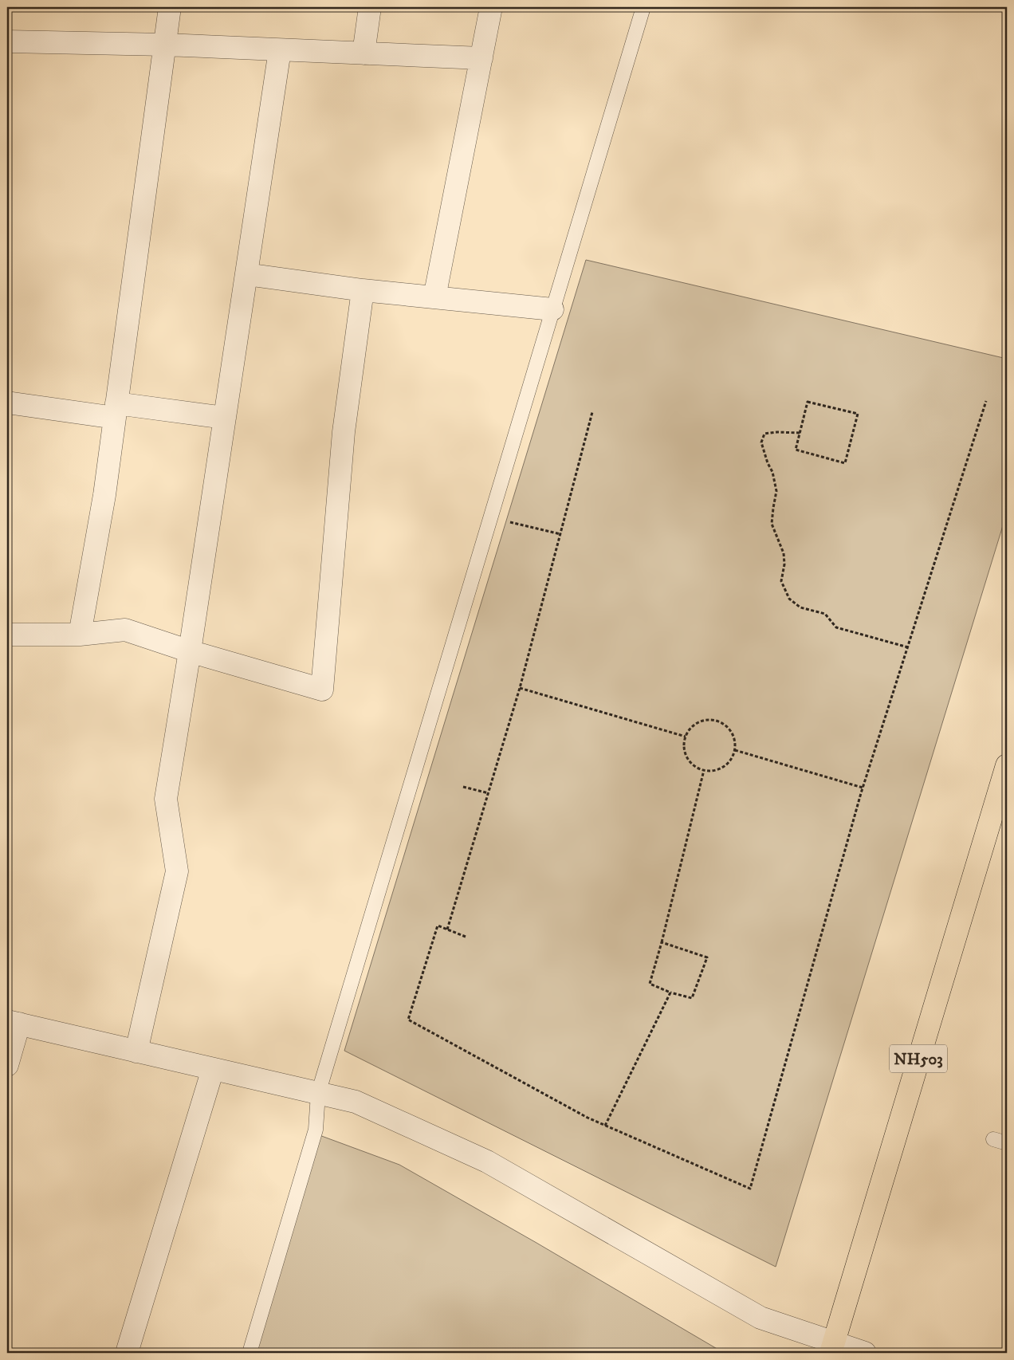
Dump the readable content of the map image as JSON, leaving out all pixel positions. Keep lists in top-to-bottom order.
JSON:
{
  "streets": {
    "highway": ["NH503"]
  }
}
